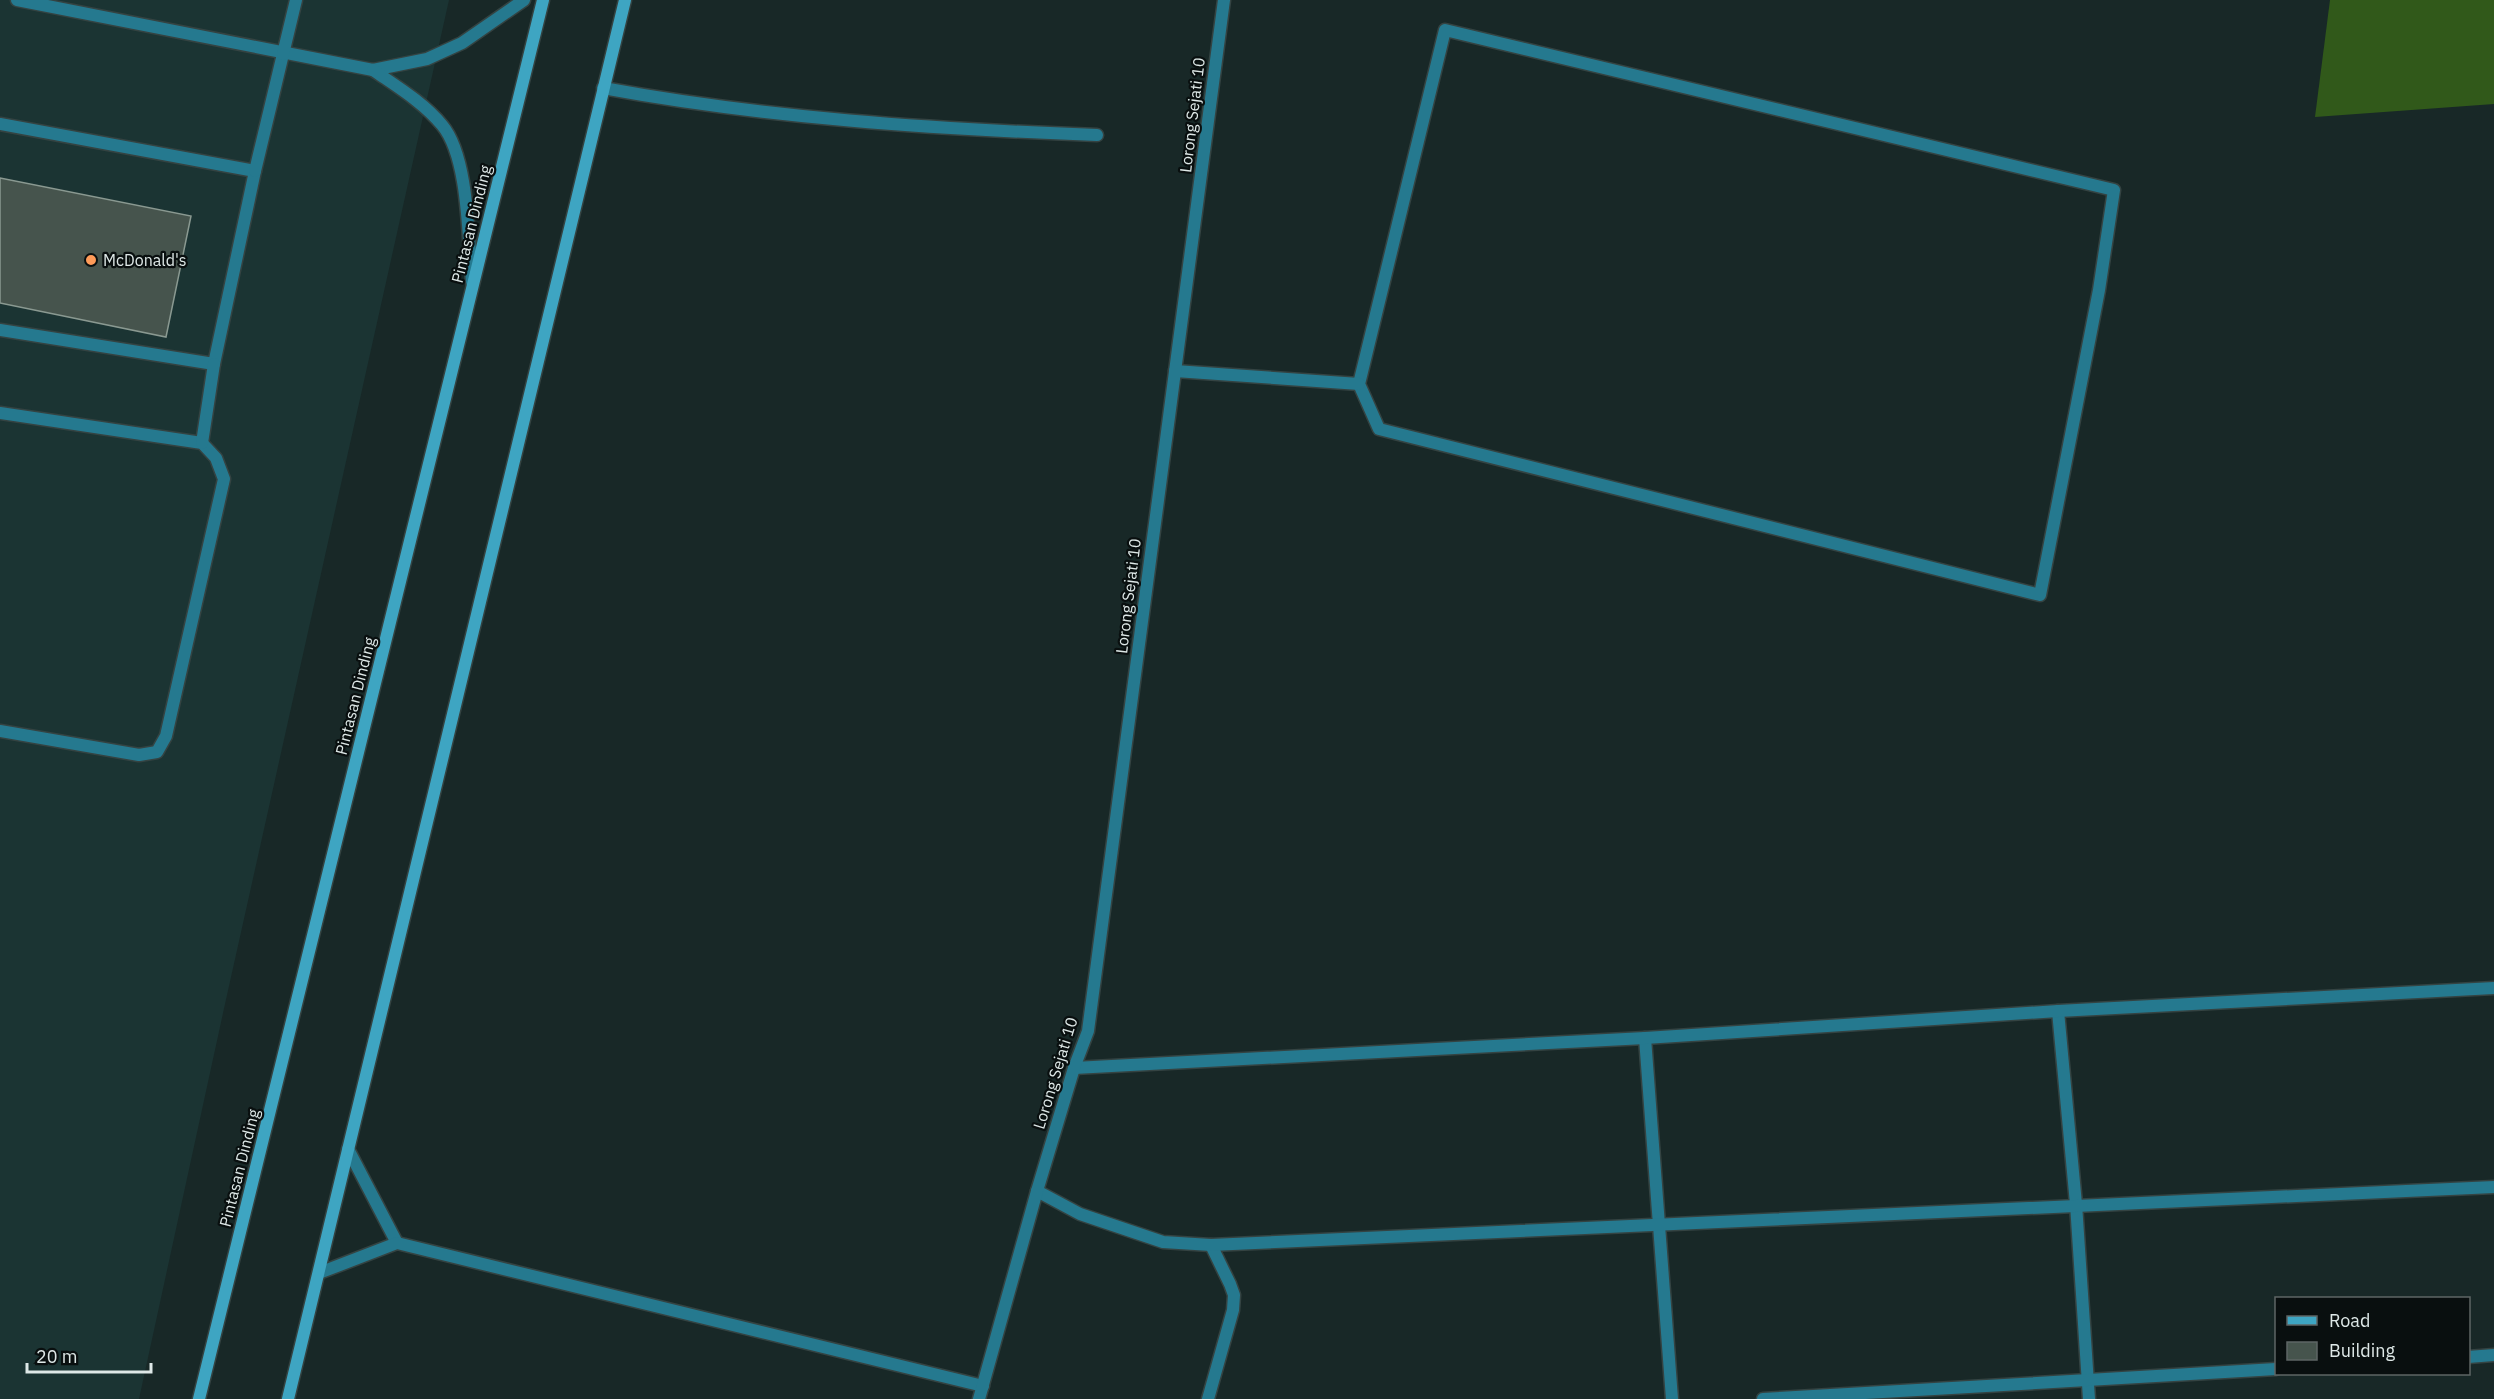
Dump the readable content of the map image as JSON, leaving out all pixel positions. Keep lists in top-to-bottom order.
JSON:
{
  "streets": {
    "main road": ["Pintasan Dinding"],
    "street": ["Lorong Sejati 10"]
  },
  "places": ["McDonald's"],
  "legend": ["Road", "Building"],
  "scale_bar": "20 m"
}
